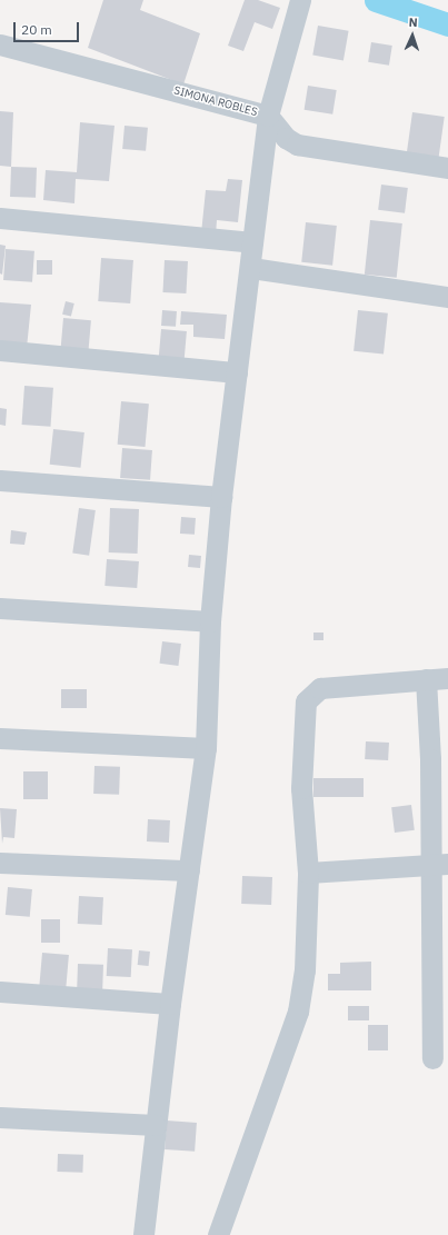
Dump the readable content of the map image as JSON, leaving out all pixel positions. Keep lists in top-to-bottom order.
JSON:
{
  "streets": {
    "street": ["SIMONA ROBLES"]
  },
  "scale_bar": "20 m",
  "north": "top"
}
